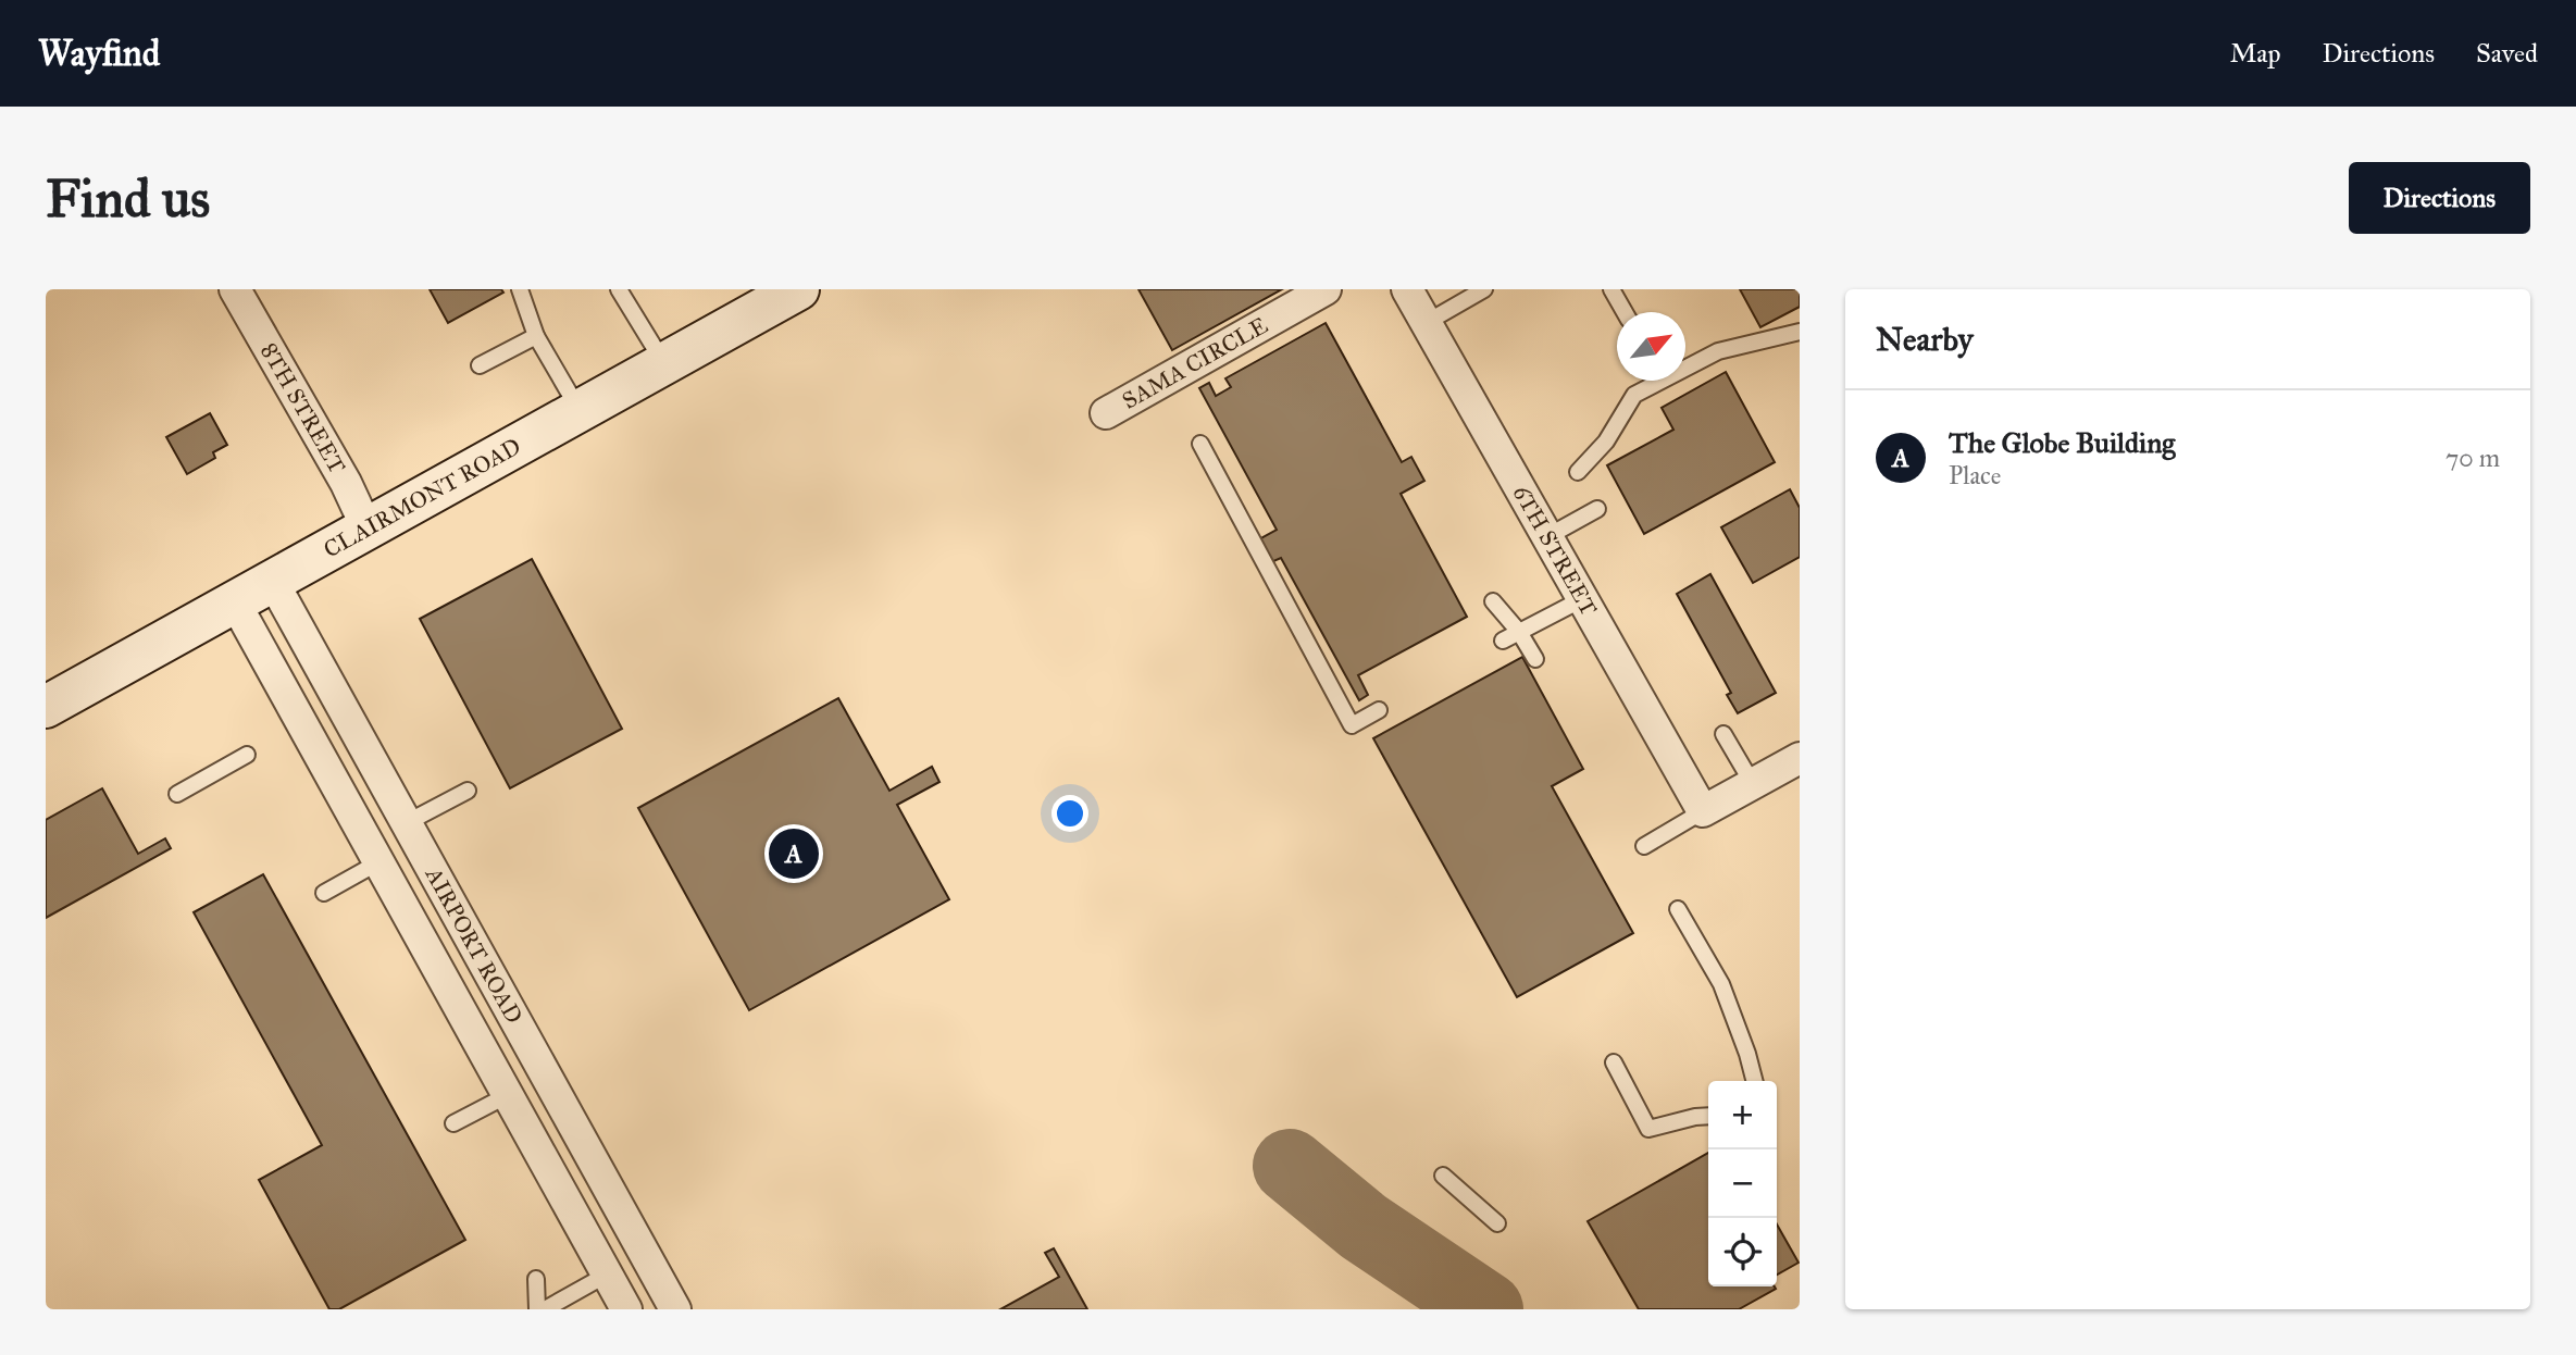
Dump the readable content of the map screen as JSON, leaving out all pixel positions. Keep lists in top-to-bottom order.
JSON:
{
  "streets": {
    "main road": ["CLAIRMONT ROAD"],
    "street": [
      "SAMA CIRCLE",
      "8TH STREET",
      "6TH STREET",
      "AIRPORT ROAD"
    ]
  },
  "crossings": [
    ["8TH STREET", "CLAIRMONT ROAD"],
    ["CLAIRMONT ROAD", "AIRPORT ROAD"]
  ],
  "north": "top right",
  "page": {
    "header": "Wayfind",
    "nav": ["Map", "Directions", "Saved"],
    "buttons": "Directions",
    "title": "Find us",
    "heading": "Nearby",
    "list": [
      {
        "mark": "A",
        "name": "The Globe Building",
        "note": "Place",
        "value": "70 m"
      }
    ],
    "pins": "A",
    "map_buttons": ["+", "−"]
  }
}
